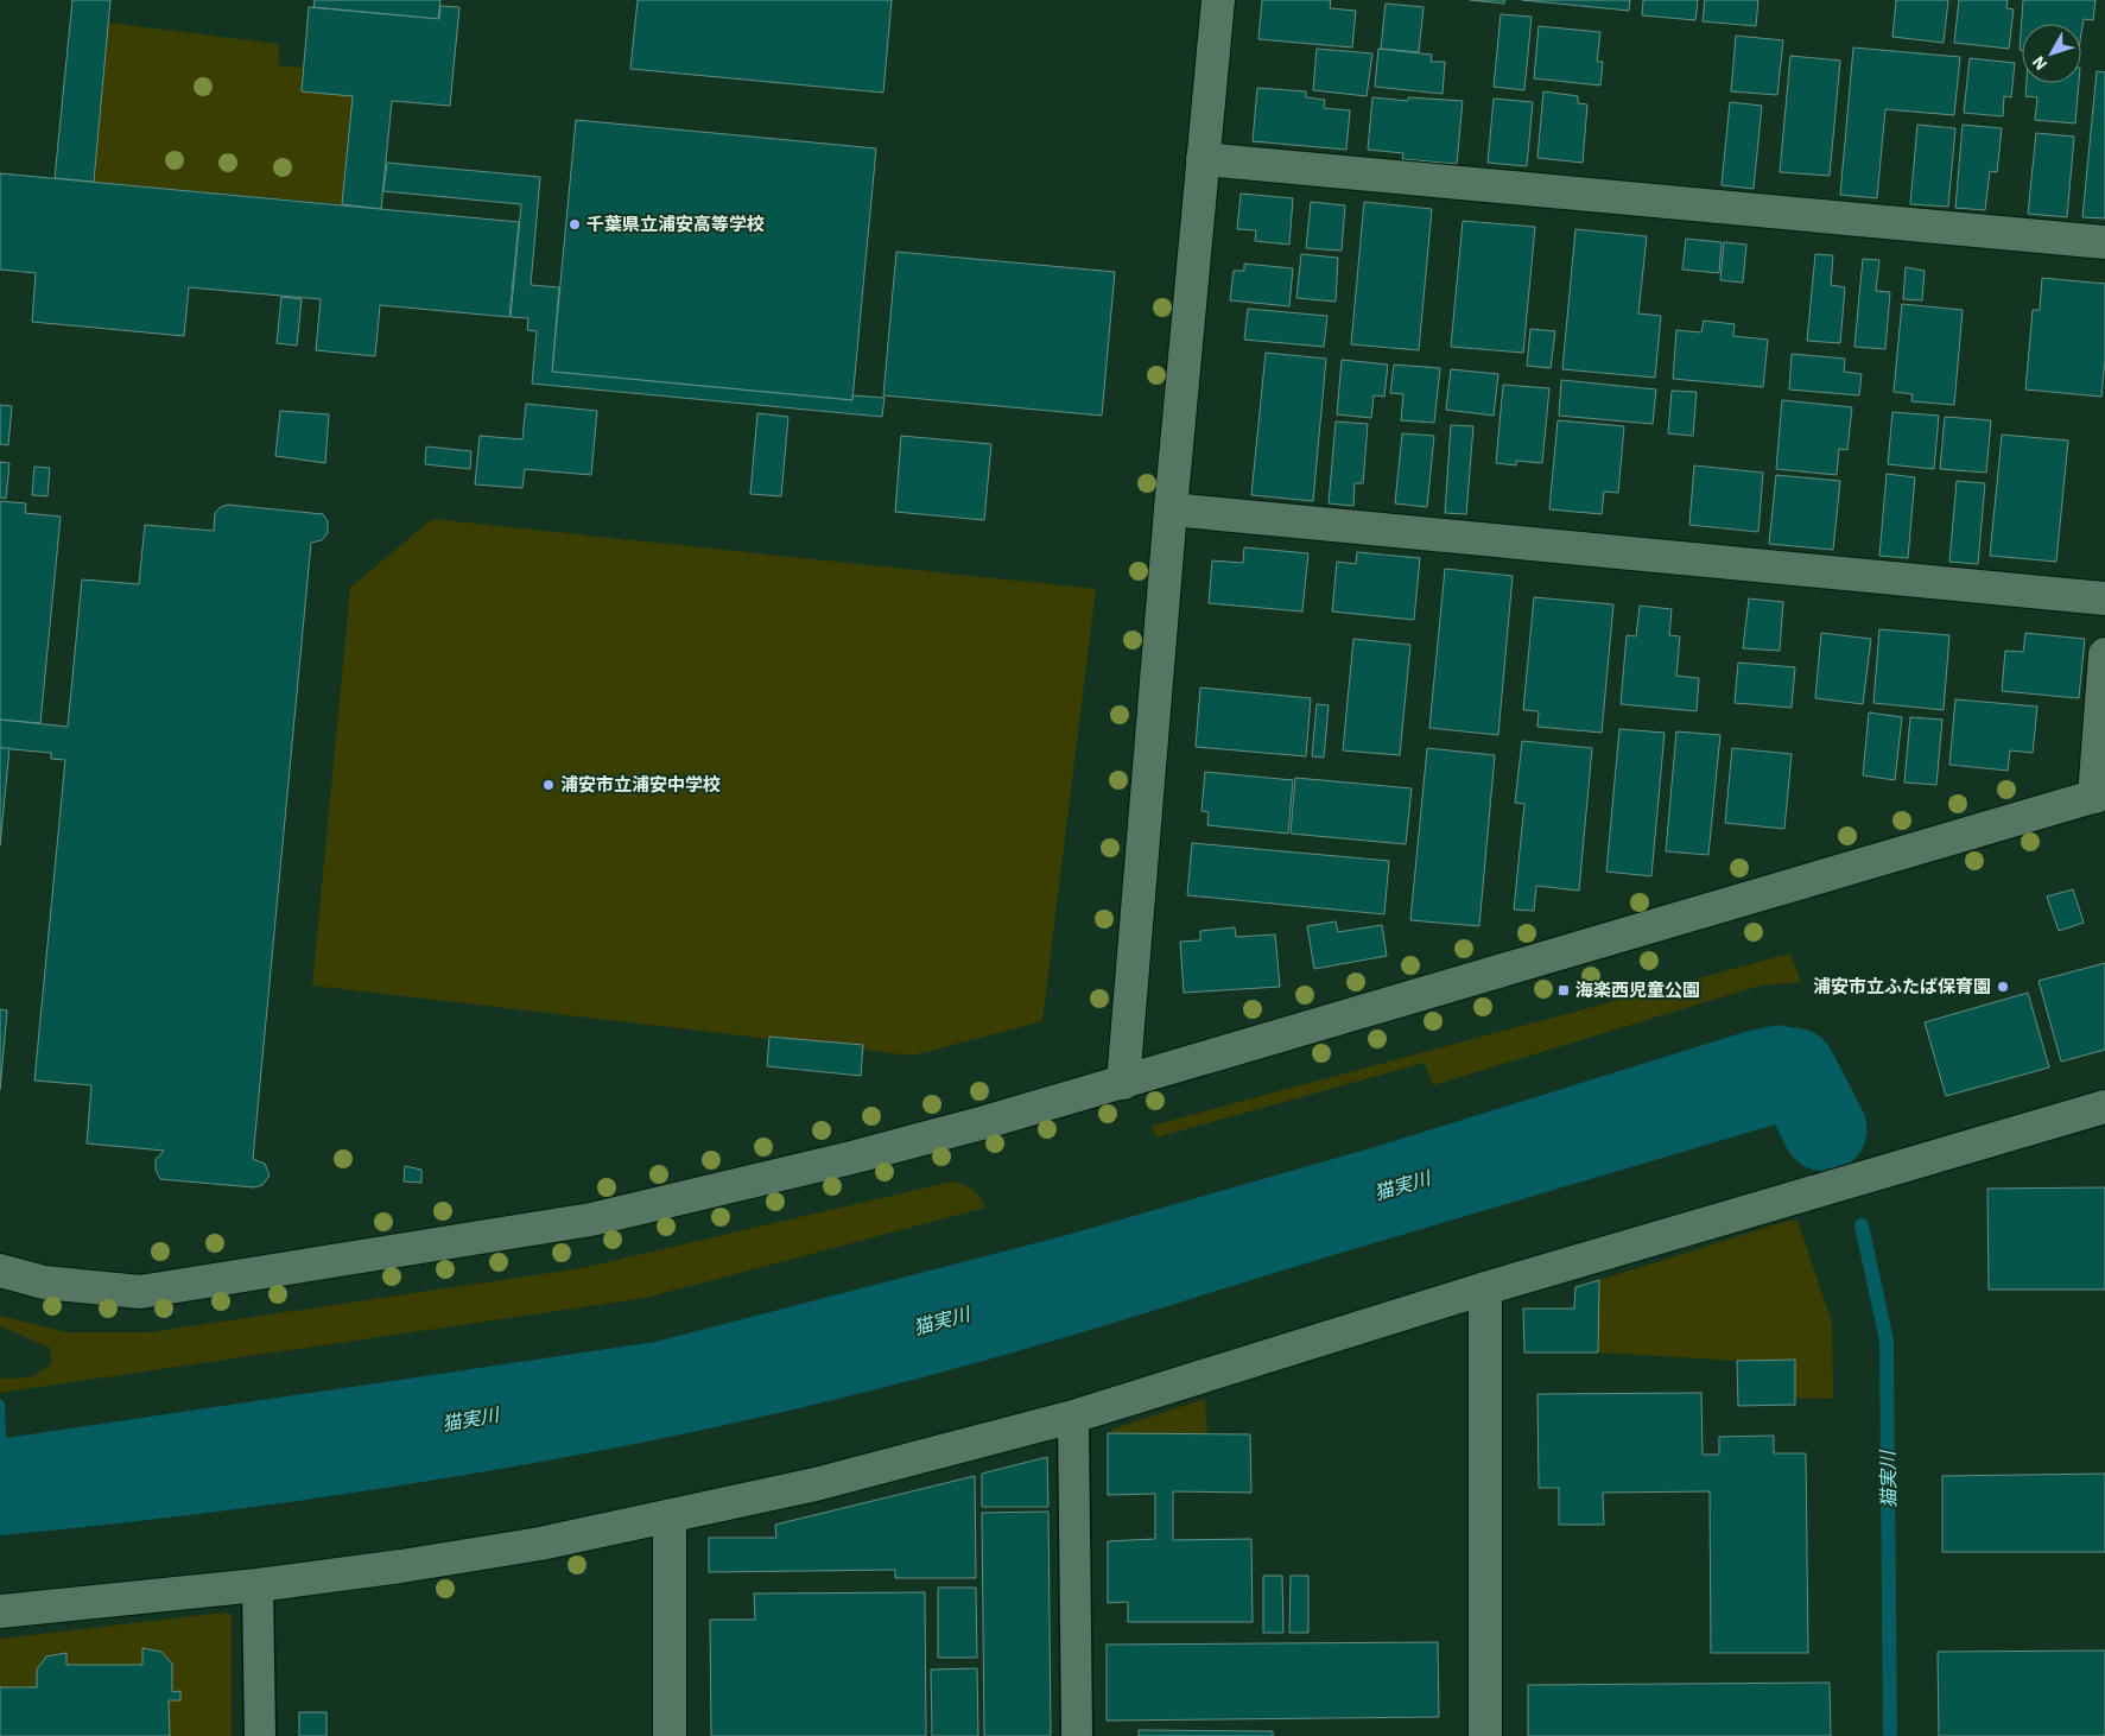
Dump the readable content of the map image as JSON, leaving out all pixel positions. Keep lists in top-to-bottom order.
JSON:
{
  "water": ["猫実川"],
  "places": {
    "other": ["千葉県立浦安高等学校", "浦安市立浦安中学校", "浦安市立ふたば保育園"],
    "transit": ["海楽西児童公園"]
  },
  "north": "bottom left"
}
